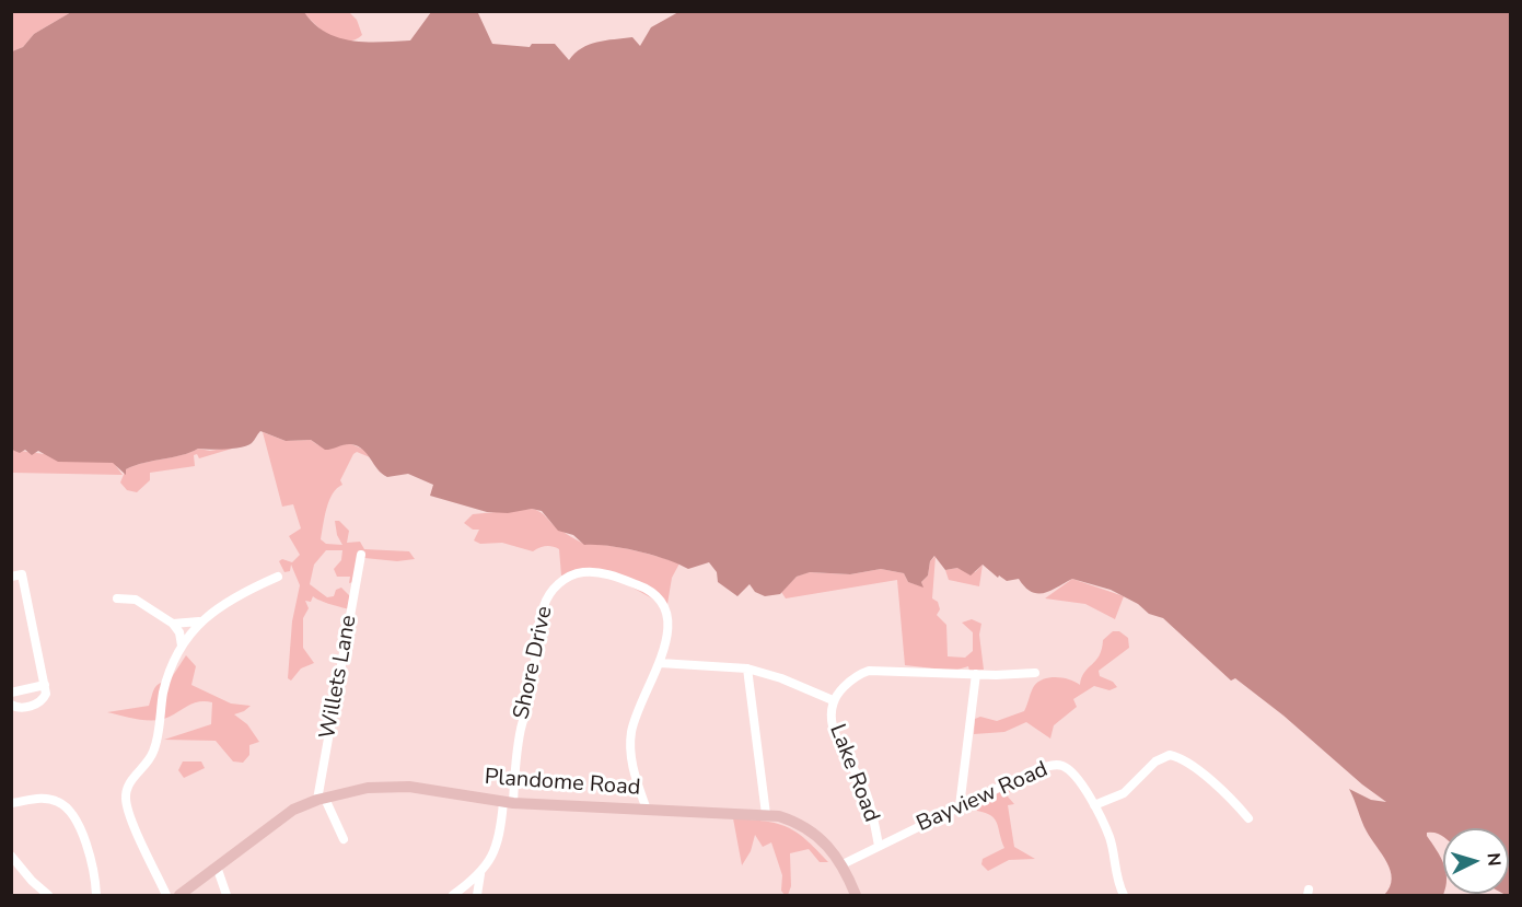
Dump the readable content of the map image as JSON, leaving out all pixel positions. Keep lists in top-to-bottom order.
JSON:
{
  "streets": {
    "main road": ["Plandome Road"],
    "street": [
      "Shore Drive",
      "Willets Lane",
      "Lake Road",
      "Bayview Road"
    ]
  },
  "crossings": [
    ["Shore Drive", "Plandome Road"],
    ["Willets Lane", "Plandome Road"],
    ["Lake Road", "Bayview Road"],
    ["Plandome Road", "Bayview Road"]
  ],
  "north": "right"
}
